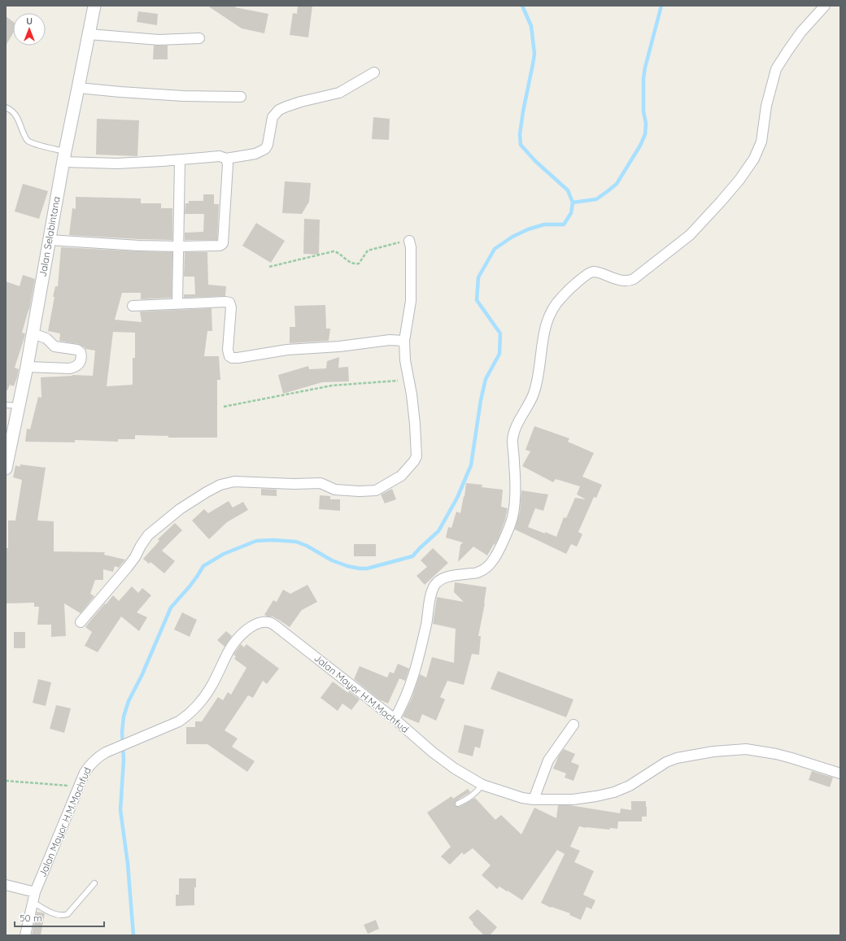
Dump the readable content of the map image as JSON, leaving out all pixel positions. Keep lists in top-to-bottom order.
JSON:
{
  "streets": {
    "street": ["Jalan Selabintana", "Jalan Mayor H.M.Machfud"]
  },
  "scale_bar": "50 m",
  "north": "top"
}
